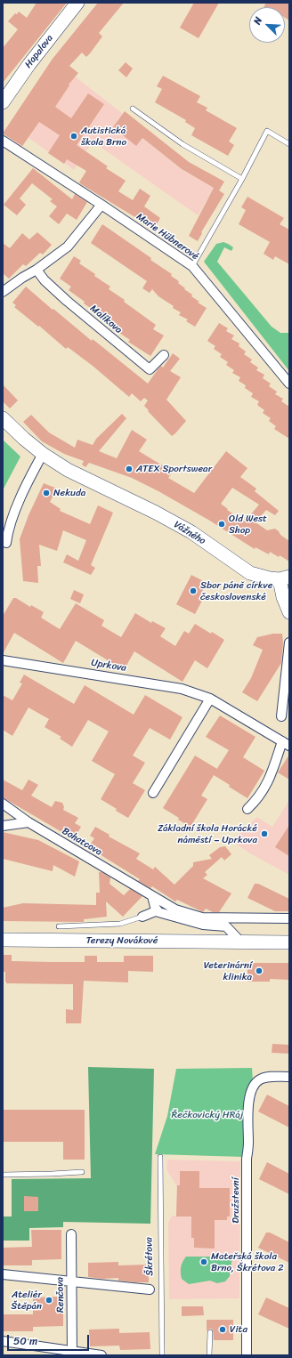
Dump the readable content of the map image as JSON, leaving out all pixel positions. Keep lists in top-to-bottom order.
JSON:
{
  "streets": {
    "street": [
      "Hapalova",
      "Marie Hübnerové",
      "Malíkova",
      "Vážného",
      "Uprkova",
      "Bohatcova",
      "Terezy Novákové",
      "Družstevní",
      "Škrétova",
      "Renčova"
    ]
  },
  "crossings": [
    ["Škrétova", "Renčova"]
  ],
  "parks": ["Řečkovický HRáj"],
  "places": [
    "Autistická škola Brno",
    "ATEX Sportswear",
    "Nekuda",
    "Old West Shop",
    "Sbor páně církve československé",
    "Základní škola Horácké náměstí – Uprkova",
    "Veterinární klinika",
    "Mateřská škola Brno, Škrétova 2",
    "Ateliér Štěpán",
    "Vita"
  ],
  "scale_bar": "50 m",
  "north": "top left"
}
